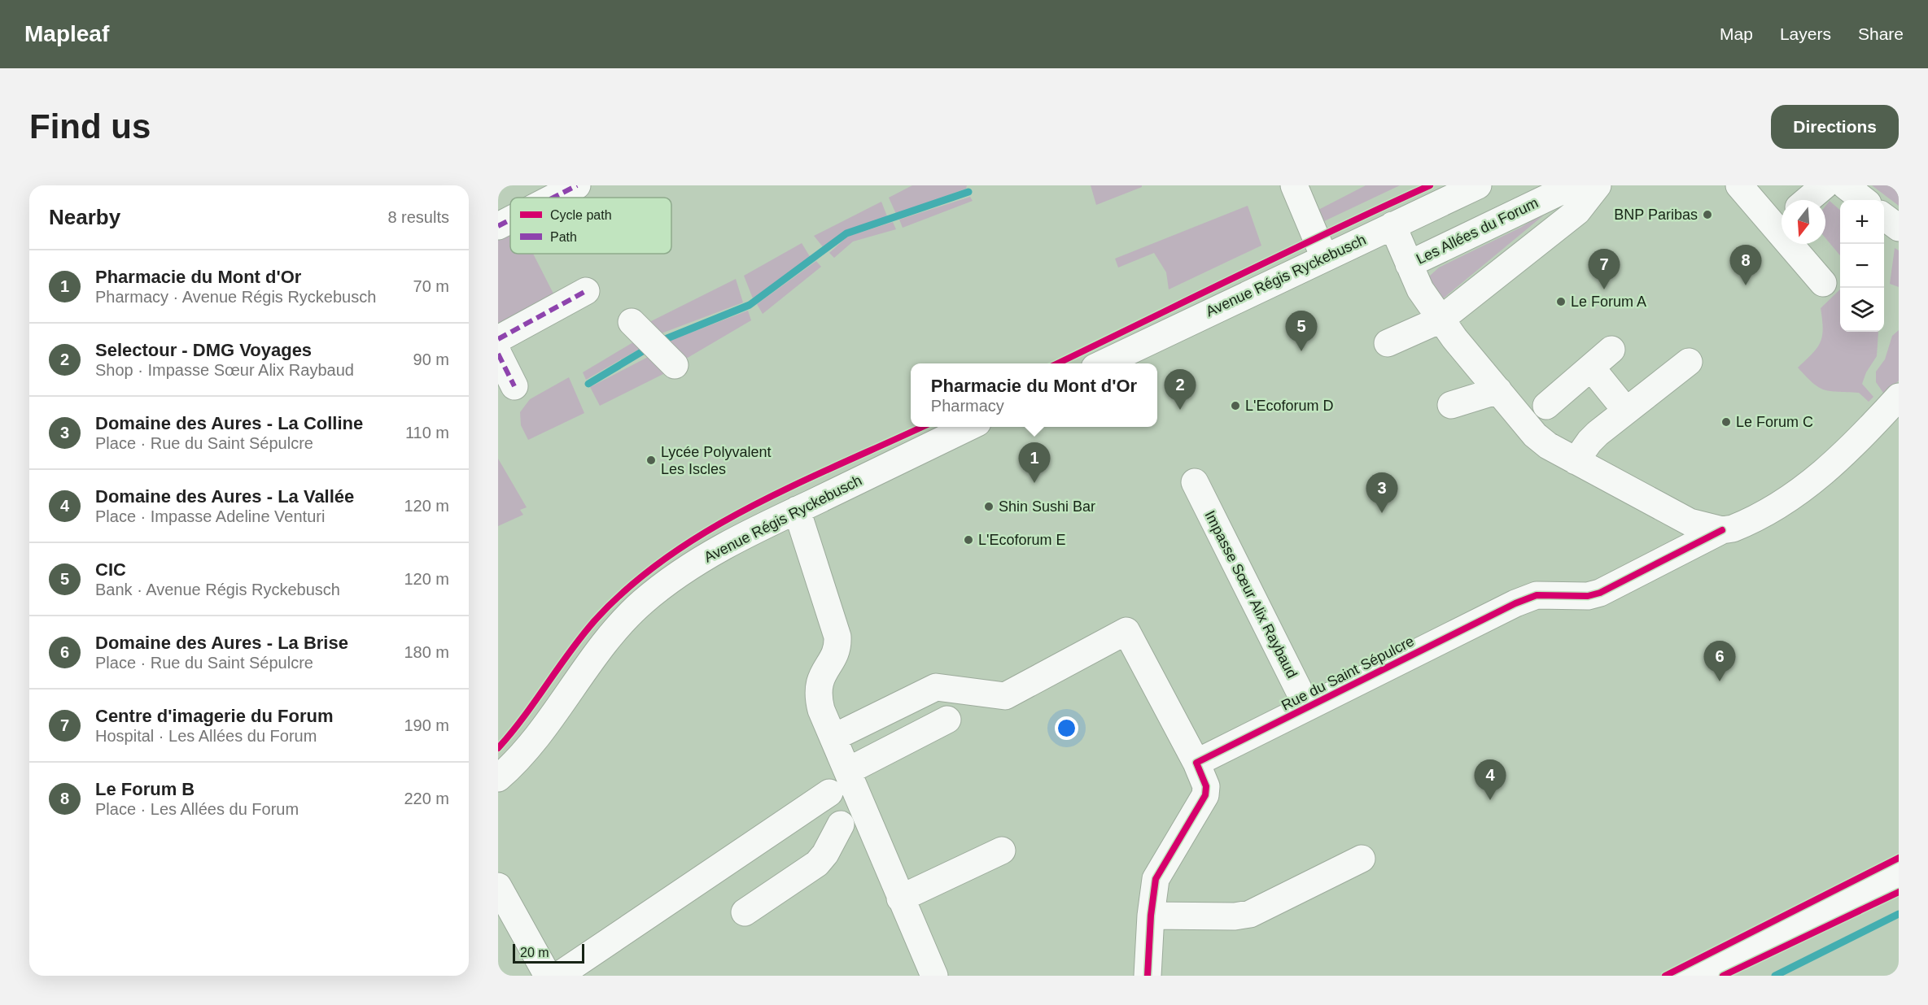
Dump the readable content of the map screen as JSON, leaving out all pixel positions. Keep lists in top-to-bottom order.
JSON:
{
  "streets": {
    "street": [
      "Les Allées du Forum",
      "Avenue Régis Ryckebusch",
      "Impasse Sœur Alix Raybaud",
      "Rue du Saint Sépulcre"
    ]
  },
  "crossings": [
    ["Impasse Sœur Alix Raybaud", "Rue du Saint Sépulcre"]
  ],
  "places": [
    "BNP Paribas",
    "Le Forum A",
    "L'Ecoforum D",
    "Le Forum C",
    "Lycée Polyvalent Les Iscles",
    "Shin Sushi Bar",
    "L'Ecoforum E"
  ],
  "legend": ["Cycle path", "Path"],
  "scale_bar": "20 m",
  "north": "bottom",
  "page": {
    "header": "Mapleaf",
    "nav": ["Map", "Layers", "Share"],
    "buttons": "Directions",
    "title": "Find us",
    "heading": ["Nearby", "8 results"],
    "map_buttons": ["+", "−"],
    "pins": [
      "8",
      "7",
      "5",
      "2",
      "1",
      "3",
      "6",
      "4"
    ],
    "list": [
      {
        "mark": "1",
        "name": "Pharmacie du Mont d'Or",
        "note": "Pharmacy · Avenue Régis Ryckebusch",
        "value": "70 m"
      },
      {
        "mark": "2",
        "name": "Selectour - DMG Voyages",
        "note": "Shop · Impasse Sœur Alix Raybaud",
        "value": "90 m"
      },
      {
        "mark": "3",
        "name": "Domaine des Aures - La Colline",
        "note": "Place · Rue du Saint Sépulcre",
        "value": "110 m"
      },
      {
        "mark": "4",
        "name": "Domaine des Aures - La Vallée",
        "note": "Place · Impasse Adeline Venturi",
        "value": "120 m"
      },
      {
        "mark": "5",
        "name": "CIC",
        "note": "Bank · Avenue Régis Ryckebusch",
        "value": "120 m"
      },
      {
        "mark": "6",
        "name": "Domaine des Aures - La Brise",
        "note": "Place · Rue du Saint Sépulcre",
        "value": "180 m"
      },
      {
        "mark": "7",
        "name": "Centre d'imagerie du Forum",
        "note": "Hospital · Les Allées du Forum",
        "value": "190 m"
      },
      {
        "mark": "8",
        "name": "Le Forum B",
        "note": "Place · Les Allées du Forum",
        "value": "220 m"
      }
    ],
    "popup": ["Pharmacie du Mont d'Or", "Pharmacy"],
    "scale": "20 m"
  }
}
